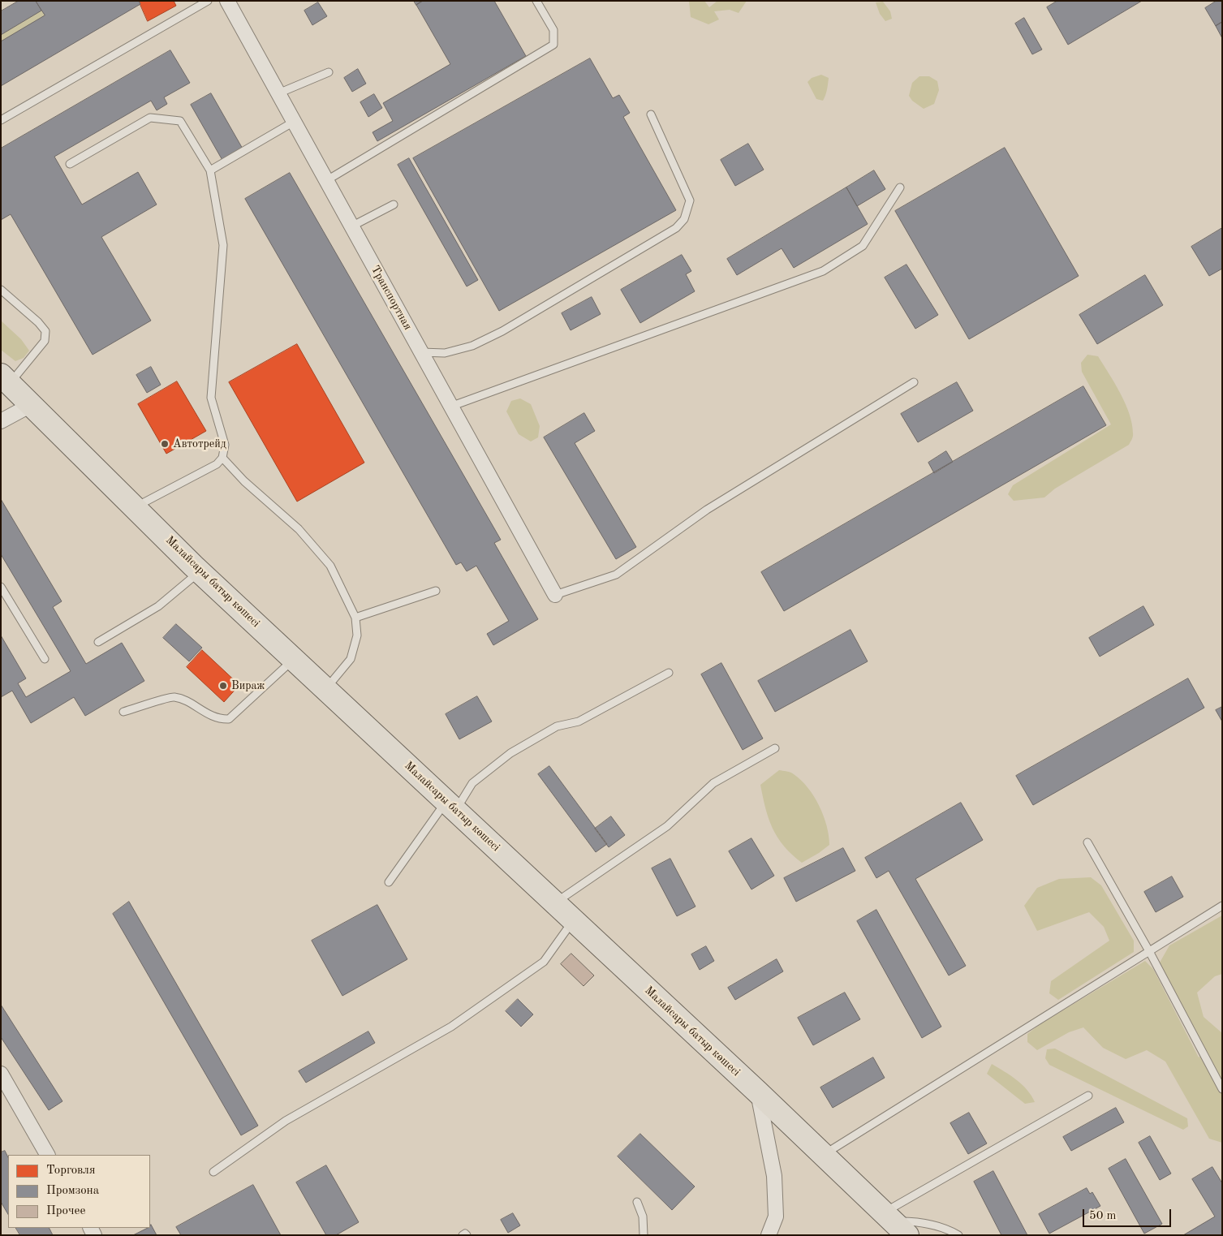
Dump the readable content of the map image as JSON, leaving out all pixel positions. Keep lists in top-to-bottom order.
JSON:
{
  "streets": {
    "highway": ["Малайсары батыр көшесі"],
    "street": ["Транспортная"]
  },
  "places": ["Автотрейд", "Вираж"],
  "legend": ["Торговля", "Промзона", "Прочее"],
  "scale_bar": "50 m"
}
